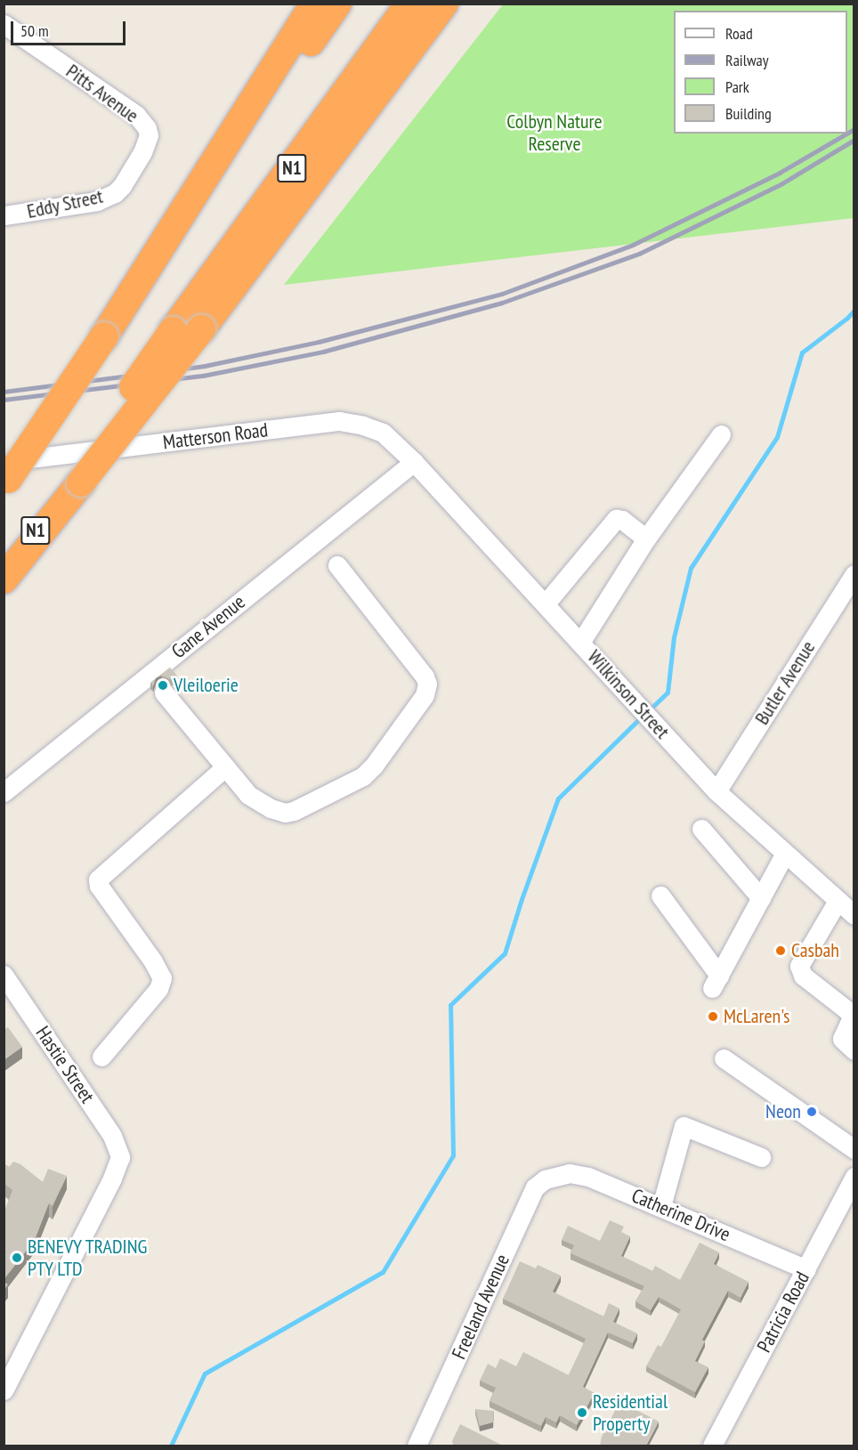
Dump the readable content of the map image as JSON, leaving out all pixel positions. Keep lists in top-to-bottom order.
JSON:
{
  "streets": {
    "highway": ["N1"],
    "street": [
      "Pitts Avenue",
      "Eddy Street",
      "Matterson Road",
      "Gane Avenue",
      "Butler Avenue",
      "Wilkinson Street",
      "Hastie Street",
      "Catherine Drive",
      "Freeland Avenue",
      "Patricia Road"
    ]
  },
  "crossings": [
    ["Pitts Avenue", "Eddy Street"],
    ["Matterson Road", "Gane Avenue"],
    ["Matterson Road", "Wilkinson Street"],
    ["Gane Avenue", "Wilkinson Street"],
    ["Butler Avenue", "Wilkinson Street"],
    ["Catherine Drive", "Freeland Avenue"],
    ["Catherine Drive", "Patricia Road"]
  ],
  "parks": ["Colbyn Nature Reserve"],
  "places": [
    "Vleiloerie",
    "Casbah",
    "McLaren's",
    "Neon",
    "BENEVY TRADING PTY LTD",
    "Residential Property"
  ],
  "legend": [
    "Road",
    "Railway",
    "Park",
    "Building"
  ],
  "scale_bar": "50 m"
}
